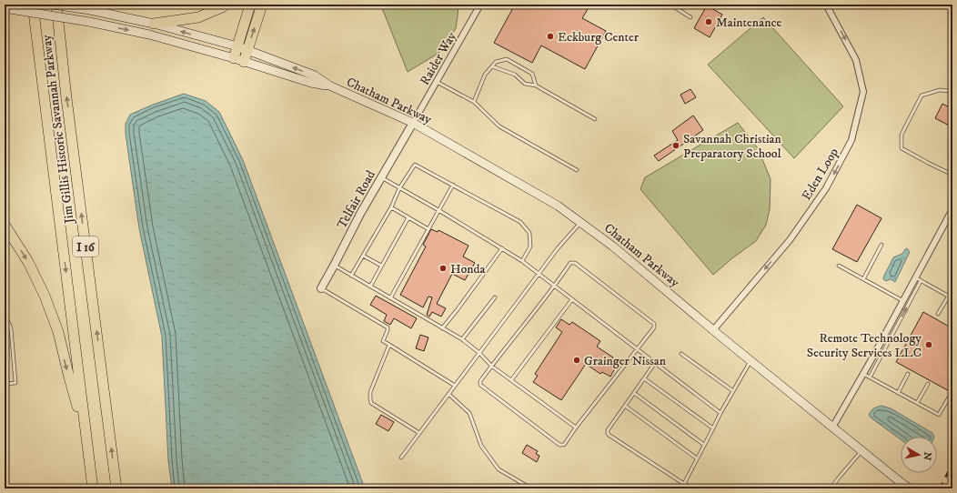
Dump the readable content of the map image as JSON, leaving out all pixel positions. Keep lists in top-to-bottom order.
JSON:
{
  "streets": {
    "highway": ["Jim Gillis Historic Savannah Parkway", "I 16"],
    "main road": ["Chatham Parkway"],
    "street": ["Raider Way", "Eden Loop", "Telfair Road"]
  },
  "crossings": [
    ["Raider Way", "Chatham Parkway"],
    ["Raider Way", "Telfair Road"],
    ["Chatham Parkway", "Eden Loop"],
    ["Chatham Parkway", "Telfair Road"]
  ],
  "one_way": ["Eden Loop"],
  "places": [
    "Maintenance",
    "Eckburg Center",
    "Savannah Christian Preparatory School",
    "Honda",
    "Remote Technology Security Services LLC",
    "Grainger Nissan"
  ],
  "north": "right"
}
